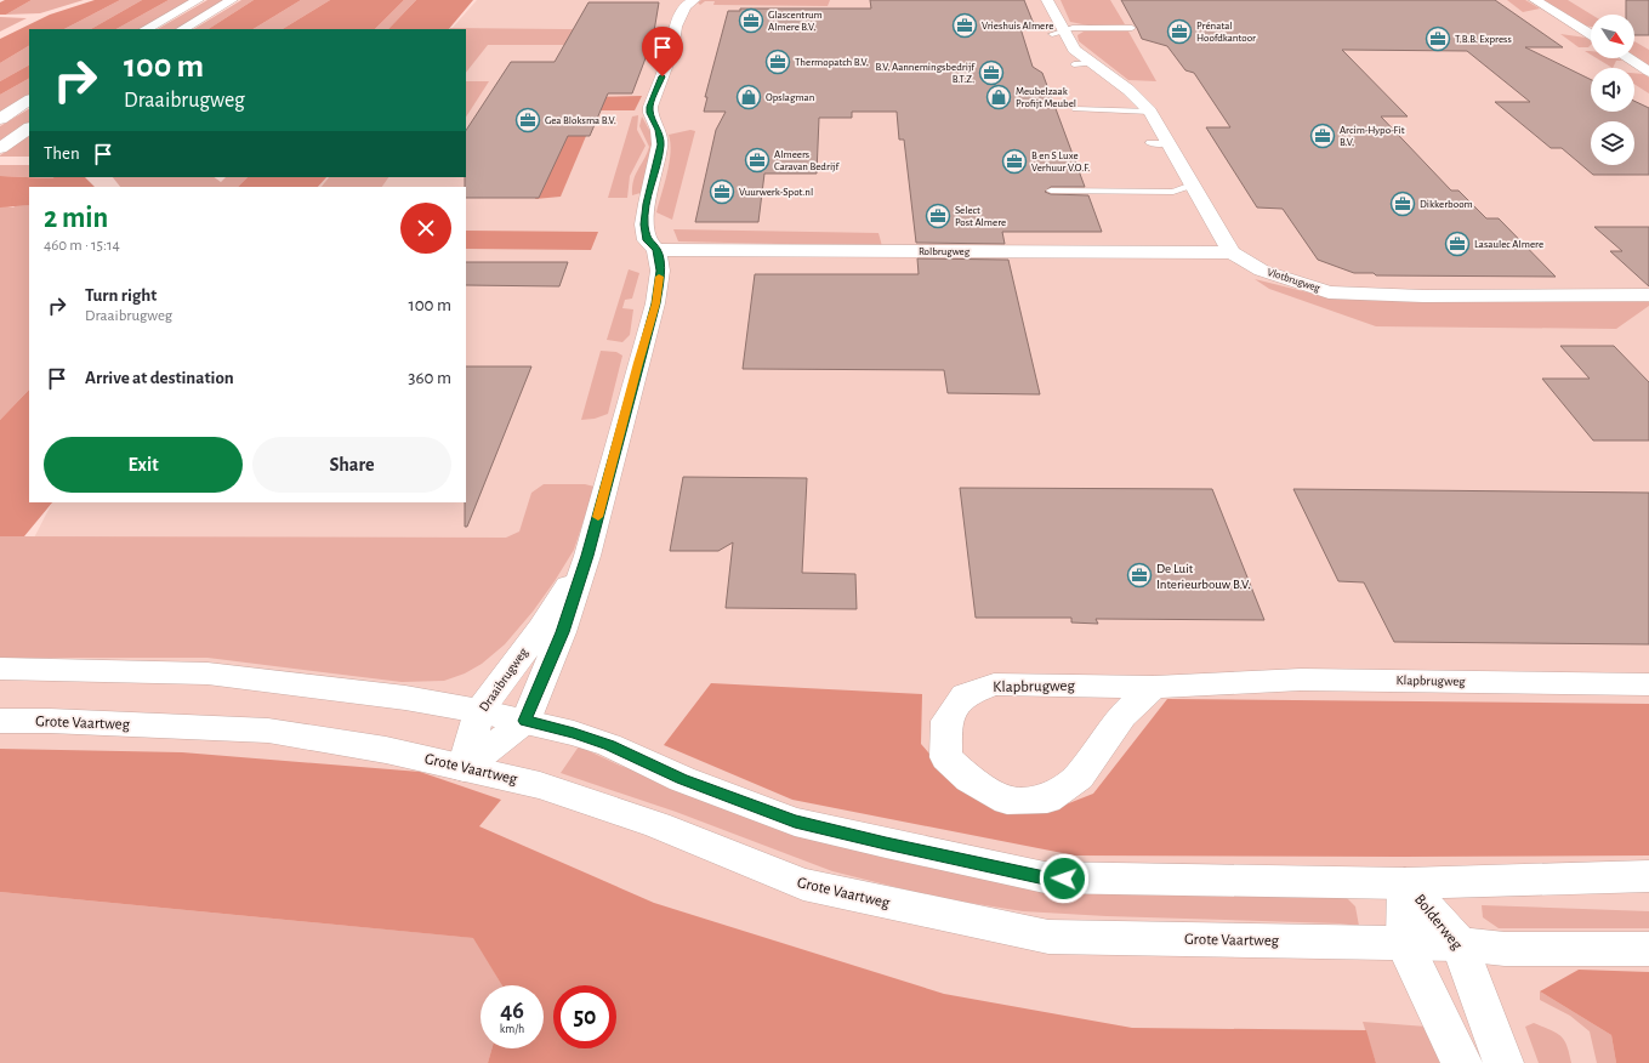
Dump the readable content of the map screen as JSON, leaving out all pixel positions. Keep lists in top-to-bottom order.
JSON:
{
  "streets": {
    "main road": [
      "Rolbrugweg",
      "Vlotbrugweg",
      "Draaibrugweg",
      "Klapbrugweg",
      "Grote Vaartweg",
      "Bolderweg"
    ]
  },
  "crossings": [
    ["Rolbrugweg", "Vlotbrugweg"],
    ["Rolbrugweg", "Draaibrugweg"],
    ["Draaibrugweg", "Grote Vaartweg"],
    ["Grote Vaartweg", "Bolderweg"]
  ],
  "places": {
    "office": [
      "Glascentrum Almere B.V.",
      "Vrieshuis Almere",
      "Prénatal Hoofdkantoor",
      "T.B.B. Express",
      "Thermopatch B.V.",
      "B.V. Aannemingsbedrijf B.T.Z.",
      "Gea Bloksma B.V.",
      "Arcim-Hypo-Fit B.V.",
      "Almeers Caravan Bedrijf",
      "B en S Luxe Verhuur V.O.F.",
      "Vuurwerk-Spot.nl",
      "Dikkerboom",
      "Select Post Almere",
      "Lasaulec Almere",
      "De Luit Interieurbouw B.V."
    ],
    "shop": ["Opslagman", "Meubelzaak Profijt Meubel"]
  },
  "north": "bottom right",
  "page": {
    "turn": ["100 m", "Draaibrugweg"],
    "then": "Then",
    "heading": ["2 min", "460 m · 15:14"],
    "list": [
      {
        "name": "Turn right",
        "note": "Draaibrugweg",
        "value": "100 m"
      },
      {
        "name": "Arrive at destination",
        "value": "360 m"
      }
    ],
    "buttons": ["Exit", "Share"],
    "speed": "46 km/h",
    "limit": "50"
  }
}
